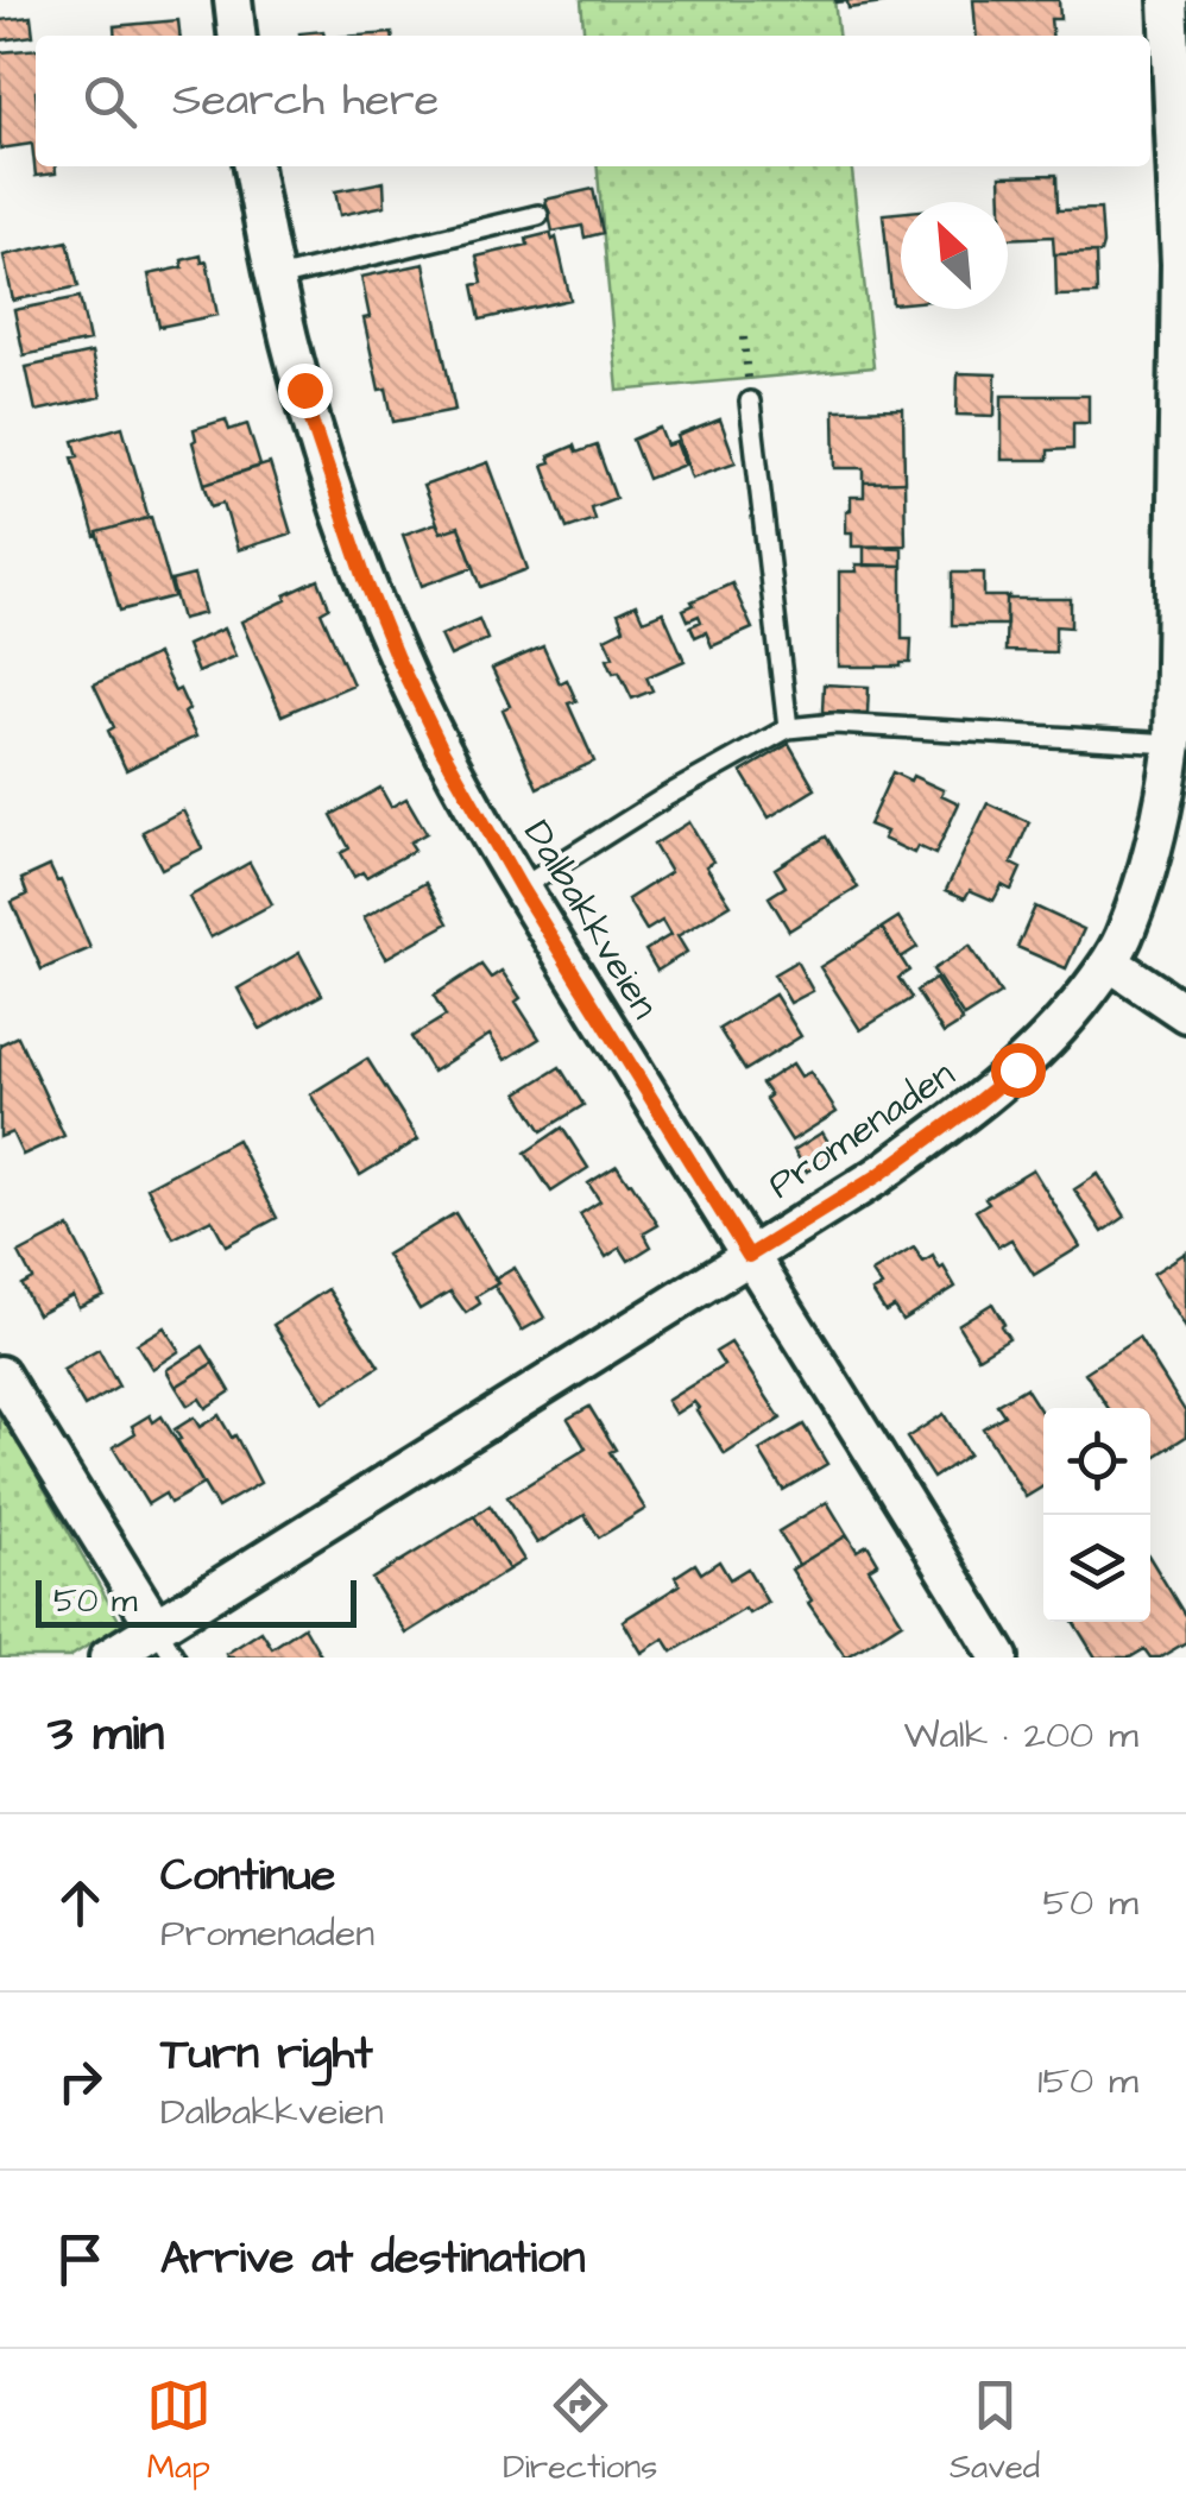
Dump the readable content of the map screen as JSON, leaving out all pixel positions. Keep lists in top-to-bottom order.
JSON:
{
  "streets": {
    "street": ["Dalbakkveien", "Promenaden"]
  },
  "crossings": [
    ["Dalbakkveien", "Promenaden"]
  ],
  "scale_bar": "50 m",
  "north": "top left",
  "page": {
    "search": "Search here",
    "scale": "50 m",
    "heading": ["3 min", "Walk · 200 m"],
    "list": [
      ["Continue", "Promenaden", "50 m"],
      ["Turn right", "Dalbakkveien", "150 m"],
      "Arrive at destination"
    ],
    "nav": ["Map", "Directions", "Saved"]
  }
}
